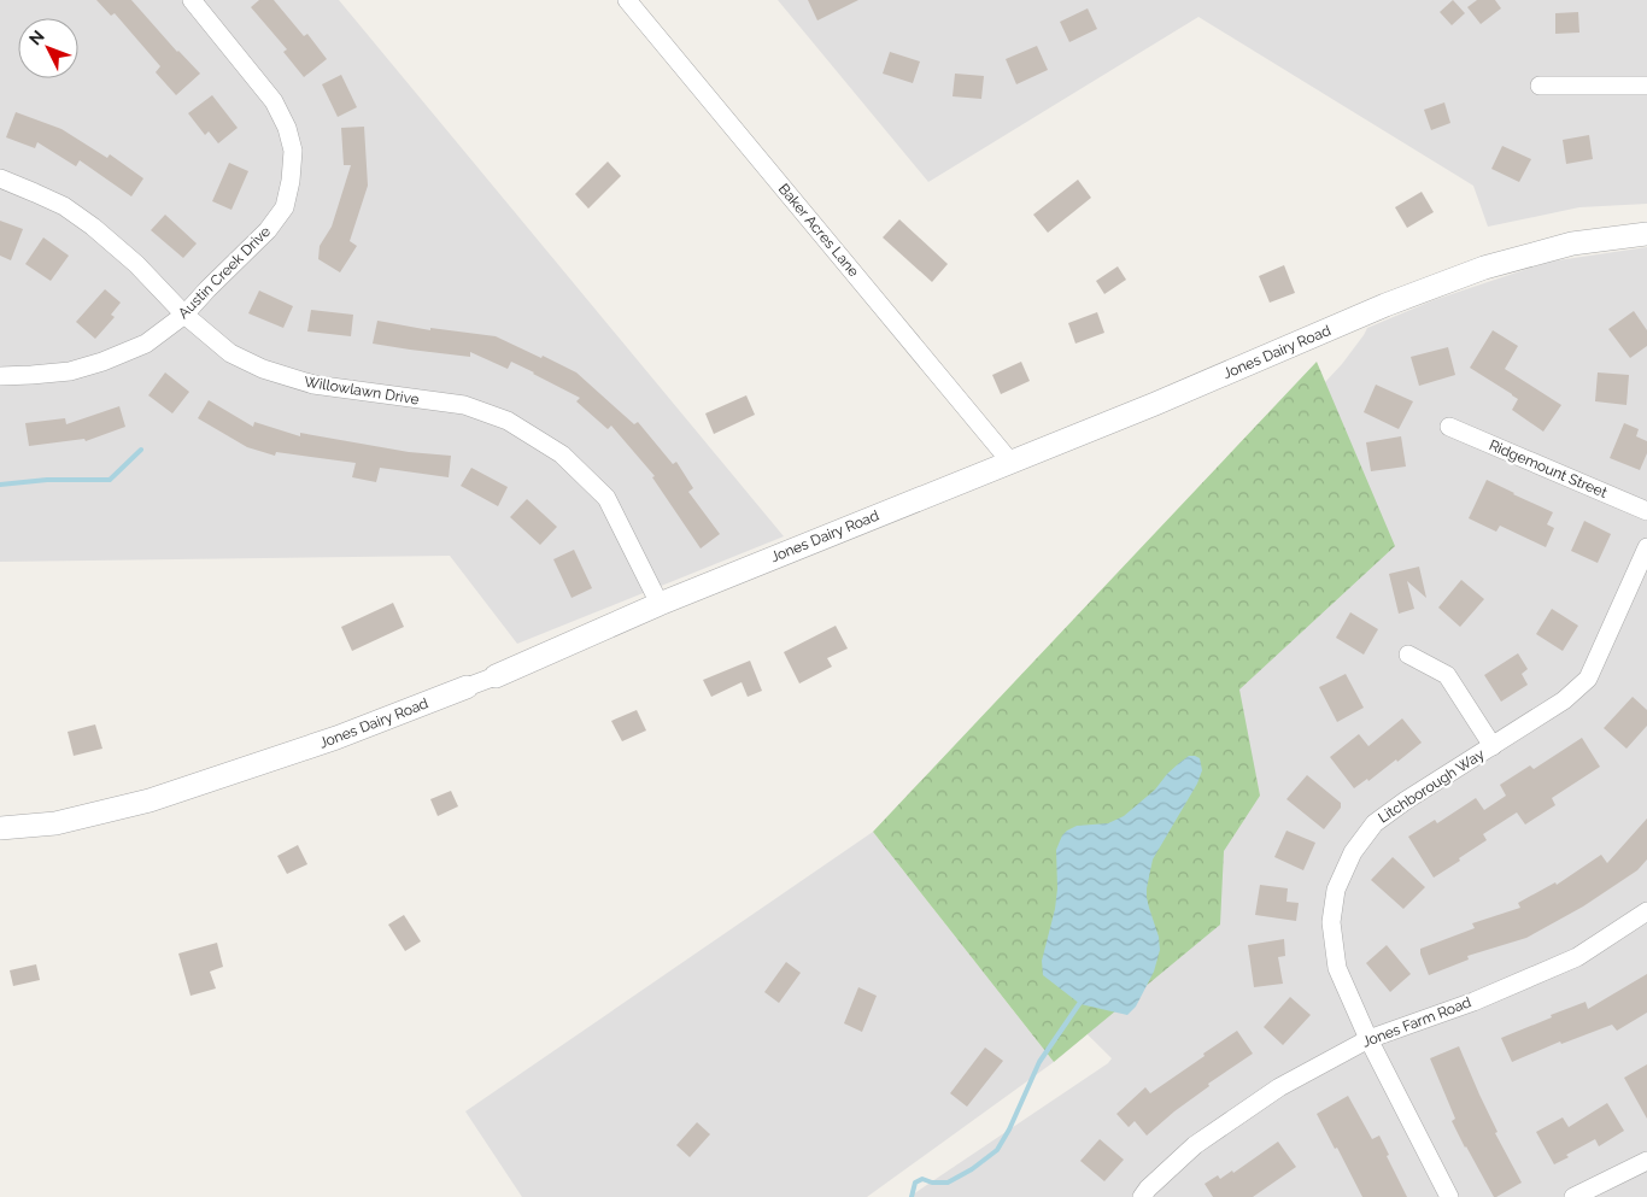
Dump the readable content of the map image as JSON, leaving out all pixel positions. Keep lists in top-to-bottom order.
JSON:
{
  "streets": {
    "street": [
      "Baker Acres Lane",
      "Austin Creek Drive",
      "Jones Dairy Road",
      "Willowlawn Drive",
      "Ridgemount Street",
      "Litchborough Way",
      "Jones Farm Road"
    ]
  },
  "crossings": [
    ["Baker Acres Lane", "Jones Dairy Road"],
    ["Austin Creek Drive", "Willowlawn Drive"],
    ["Jones Dairy Road", "Willowlawn Drive"],
    ["Litchborough Way", "Jones Farm Road"]
  ],
  "north": "top left"
}
